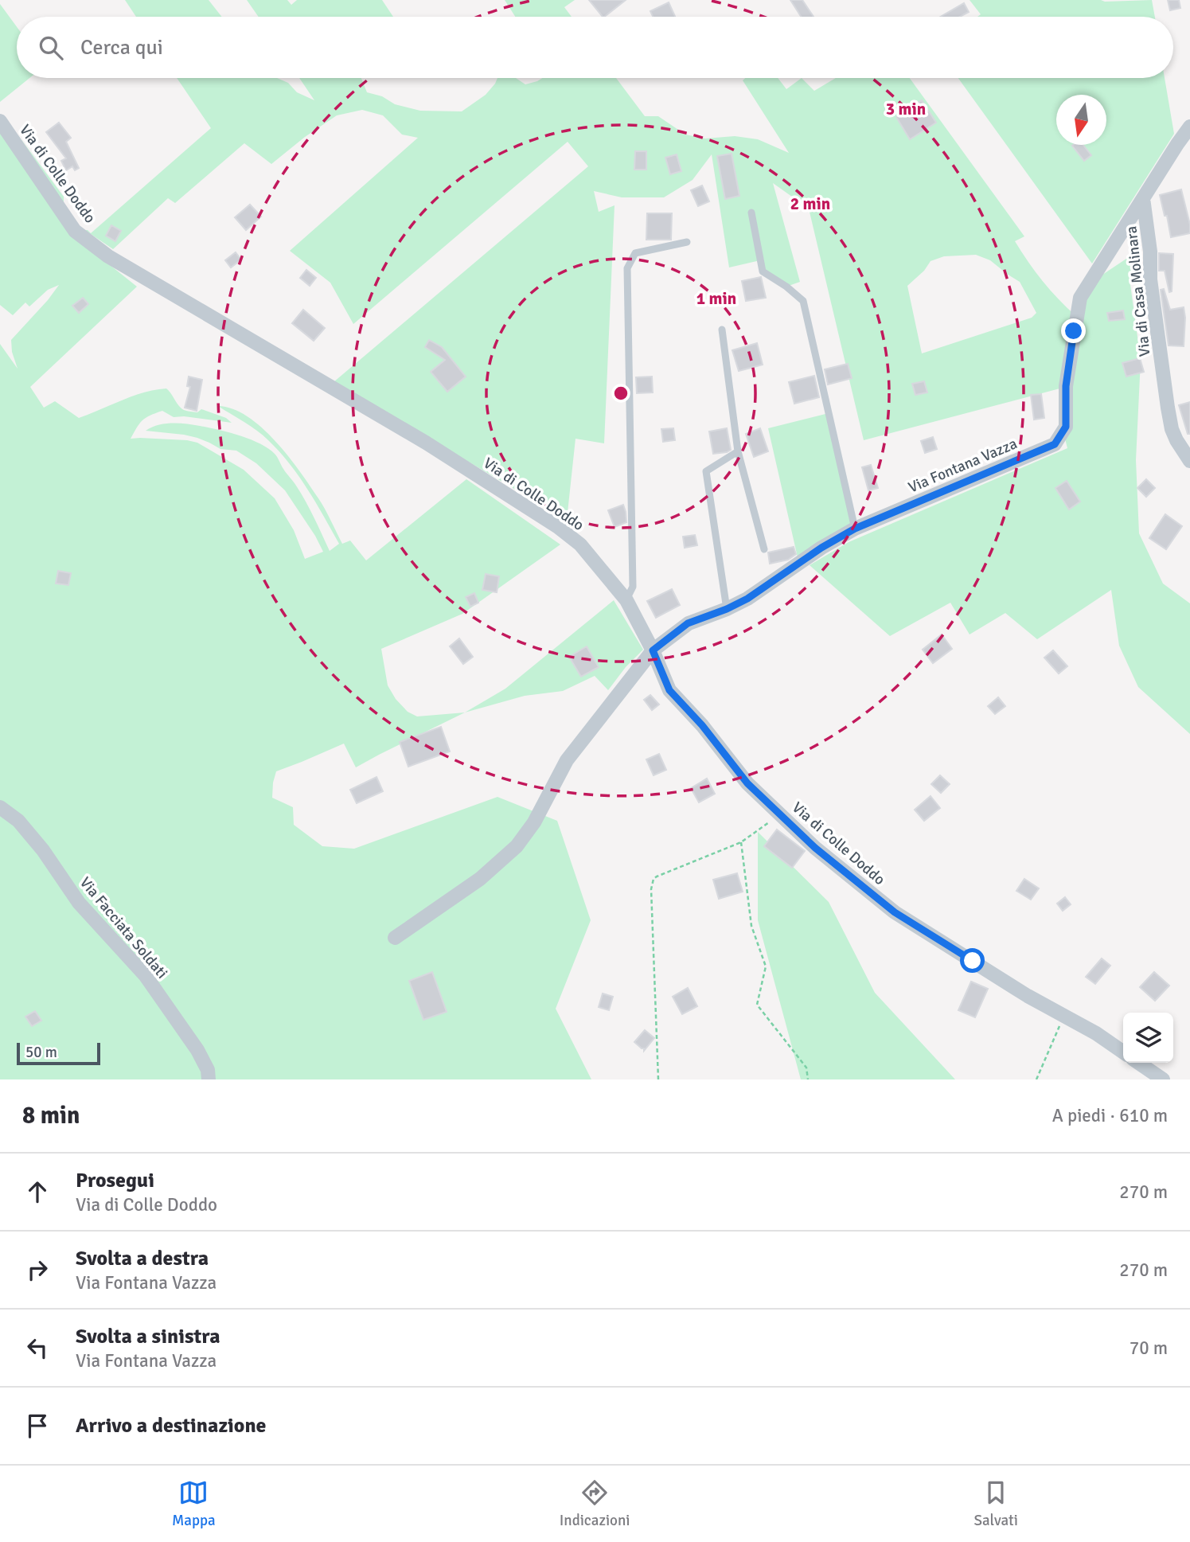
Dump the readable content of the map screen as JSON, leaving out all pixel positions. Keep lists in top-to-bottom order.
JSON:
{
  "streets": {
    "street": [
      "Via di Colle Doddo",
      "Via di Casa Molinara",
      "Via Fontana Vazza",
      "Via Facciata Soldati"
    ]
  },
  "crossings": [
    ["Via di Colle Doddo", "Via Fontana Vazza"],
    ["Via di Casa Molinara", "Via Fontana Vazza"]
  ],
  "scale_bar": "50 m",
  "north": "bottom",
  "page": {
    "search": "Cerca qui",
    "scale": "50 m",
    "heading": ["8 min", "A piedi · 610 m"],
    "list": [
      ["Prosegui", "Via di Colle Doddo", "270 m"],
      ["Svolta a destra", "Via Fontana Vazza", "270 m"],
      ["Svolta a sinistra", "Via Fontana Vazza", "70 m"],
      "Arrivo a destinazione"
    ],
    "nav": ["Mappa", "Indicazioni", "Salvati"]
  },
  "rings": ["3 min", "2 min", "1 min"]
}
